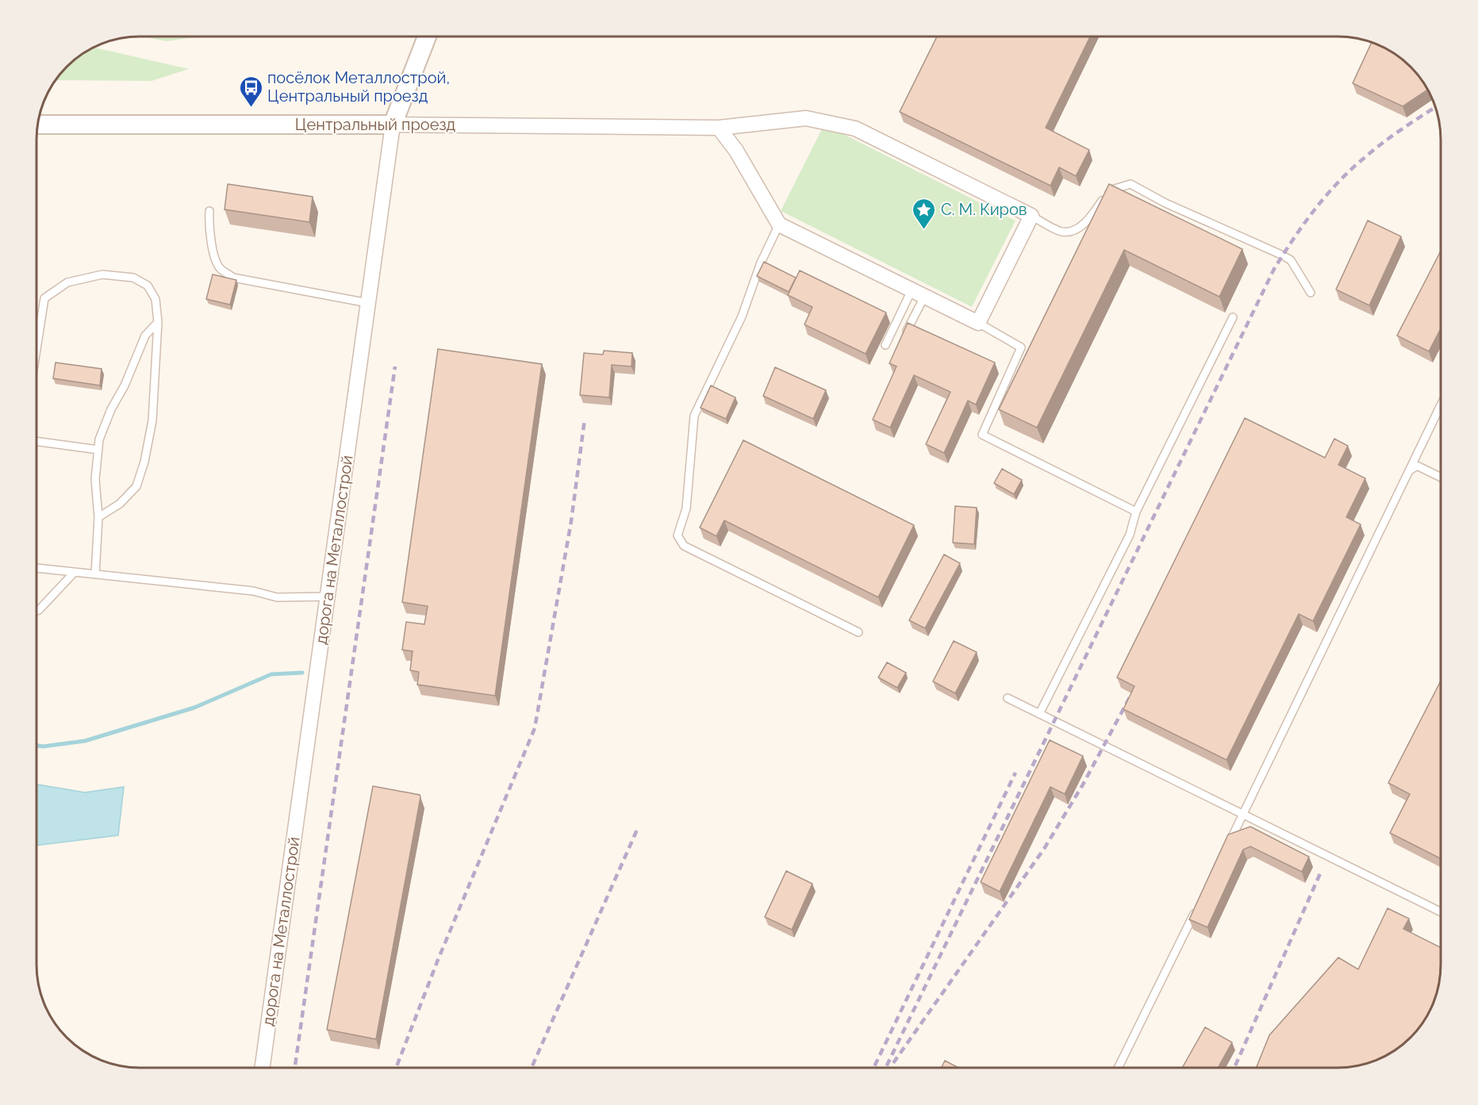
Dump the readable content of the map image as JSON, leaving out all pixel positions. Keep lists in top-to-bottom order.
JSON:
{
  "streets": {
    "street": ["Центральный проезд", "дорога на Металлострой"]
  },
  "crossings": [
    ["Центральный проезд", "дорога на Металлострой"]
  ],
  "places": {
    "bus stop": ["посёлок Металлострой, Центральный проезд"],
    "place": ["С. М. Киров"]
  }
}
